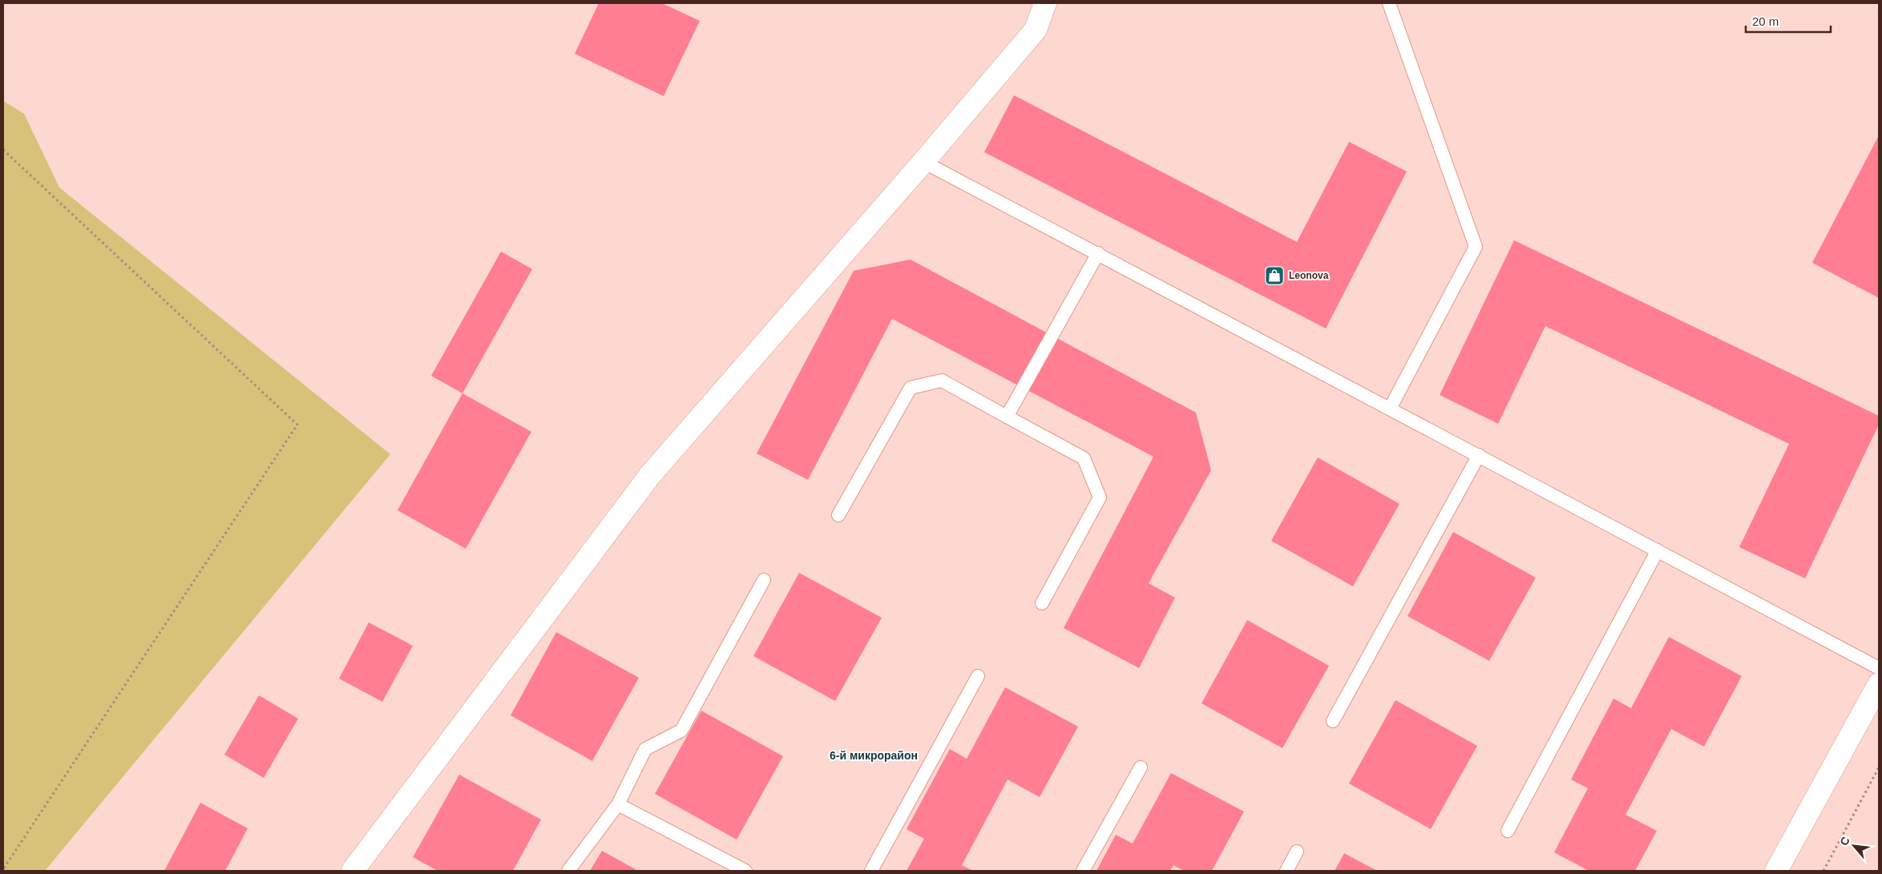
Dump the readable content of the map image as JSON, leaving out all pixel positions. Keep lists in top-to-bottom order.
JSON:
{
  "districts": ["6-й микрорайон"],
  "places": {
    "shop": ["Leonova"]
  },
  "scale_bar": "20 m",
  "north": "top left"
}
